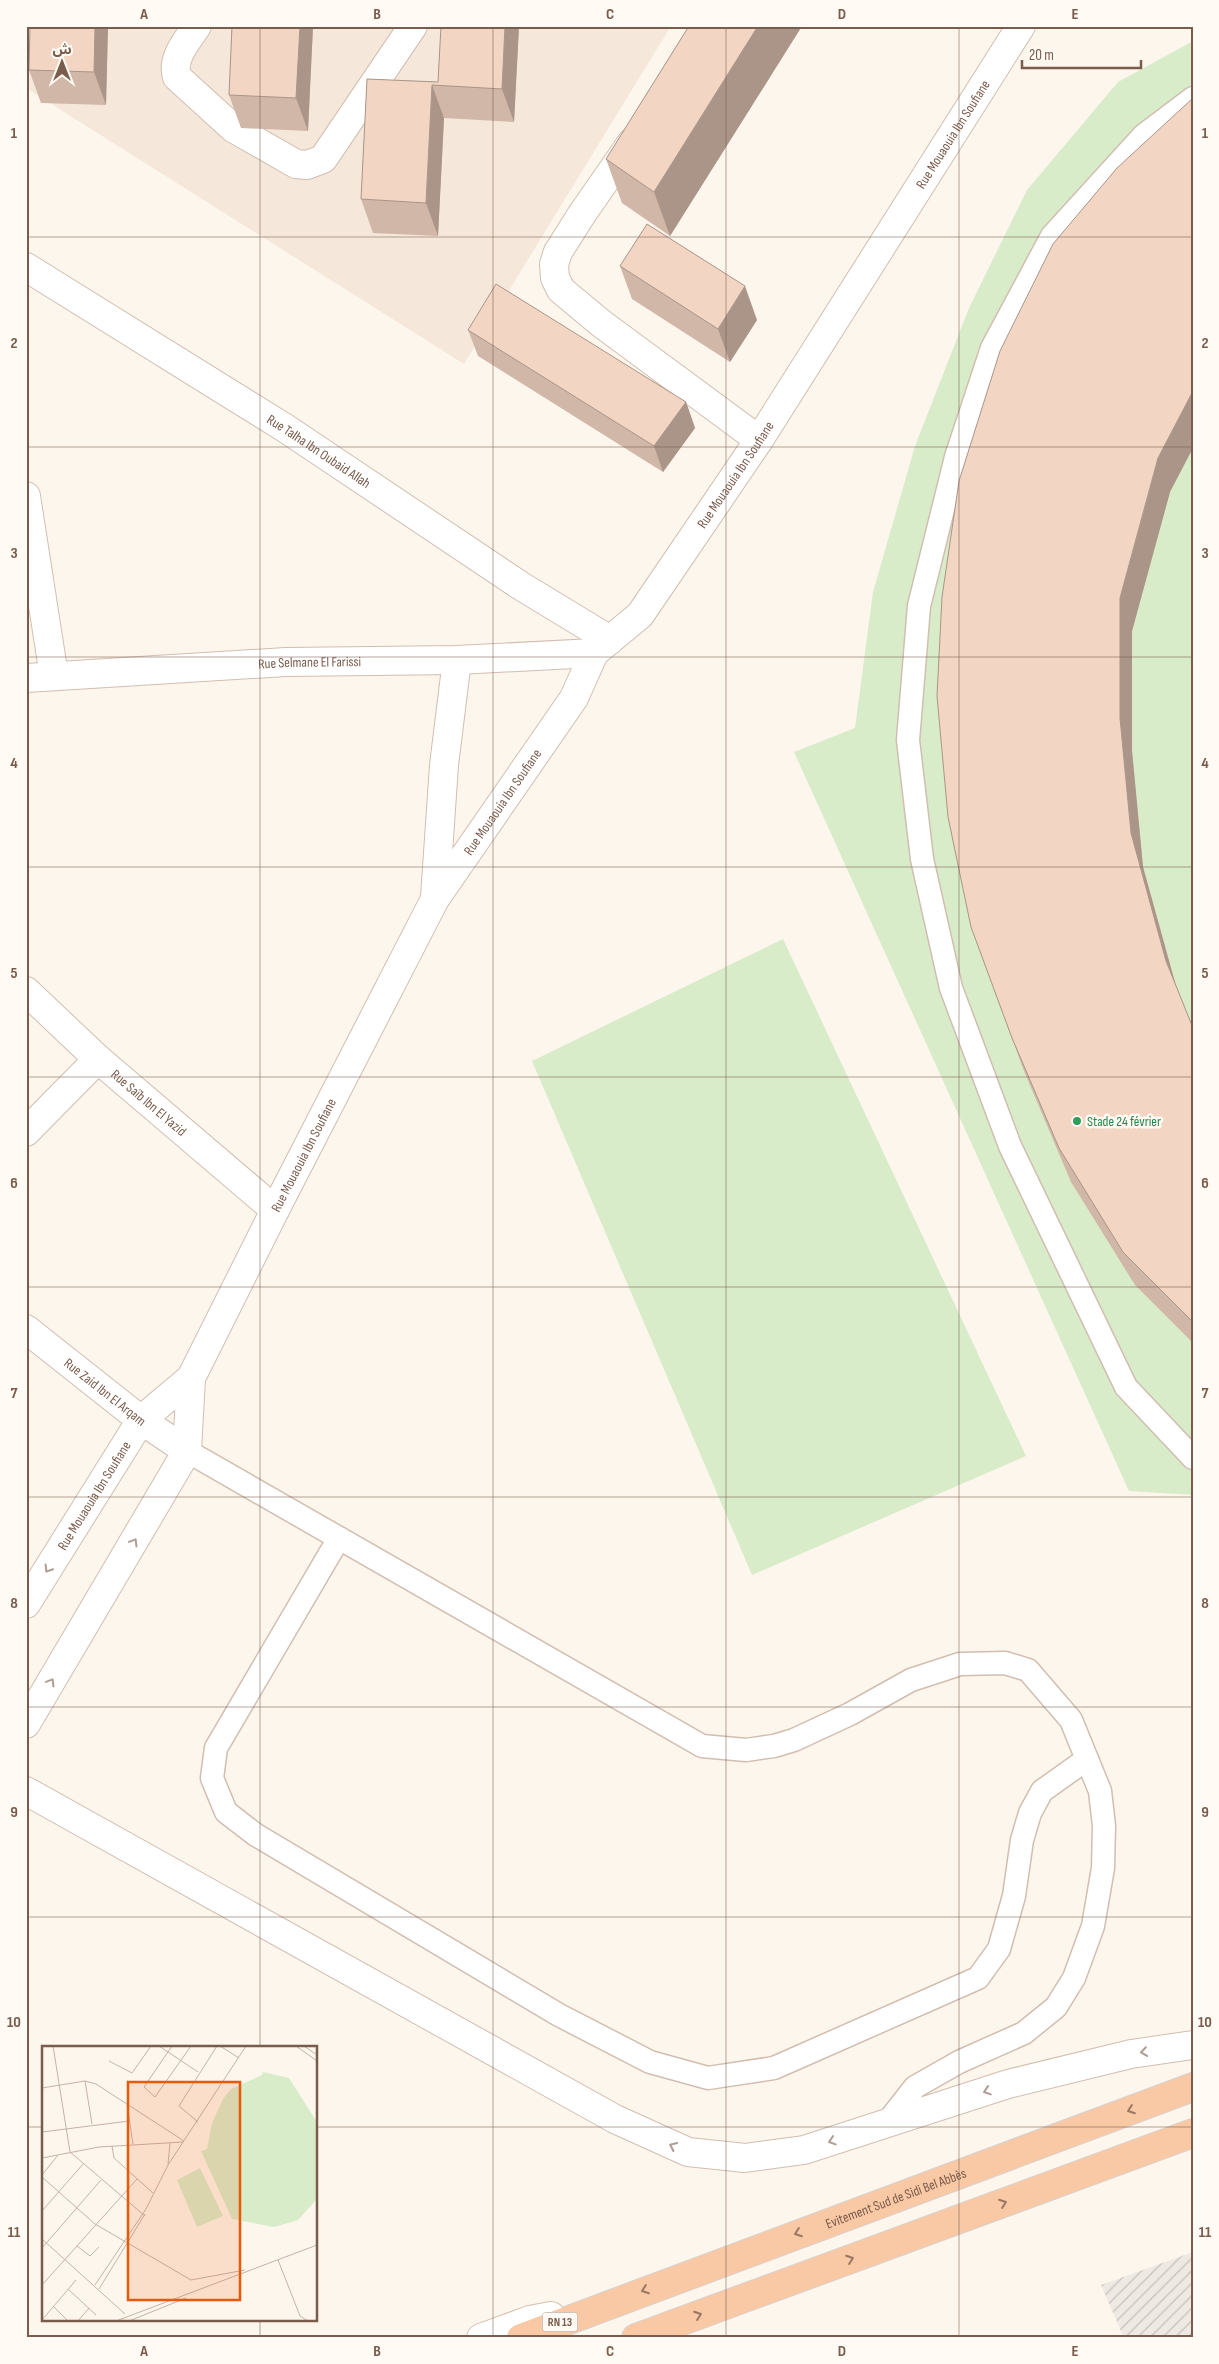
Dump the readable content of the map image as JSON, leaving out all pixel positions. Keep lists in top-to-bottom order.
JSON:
{
  "streets": {
    "highway": ["Evitement Sud de Sidi Bel Abbès", "RN 13"],
    "street": [
      "Rue Mouaouia Ibn Soufiane",
      "Rue Talha Ibn Oubaid Allah",
      "Rue Selmane El Farissi",
      "Rue Saïb Ibn El Yazid",
      "Rue Zaid Ibn El Arqam"
    ]
  },
  "crossings": [
    ["Rue Mouaouia Ibn Soufiane", "Rue Talha Ibn Oubaid Allah"],
    ["Rue Mouaouia Ibn Soufiane", "Rue Selmane El Farissi"],
    ["Rue Mouaouia Ibn Soufiane", "Rue Saïb Ibn El Yazid"],
    ["Rue Mouaouia Ibn Soufiane", "Rue Zaid Ibn El Arqam"],
    ["Rue Talha Ibn Oubaid Allah", "Rue Selmane El Farissi"],
    ["Evitement Sud de Sidi Bel Abbès", "RN 13"]
  ],
  "places": ["Stade 24 février"],
  "scale_bar": "20 m",
  "north": "top",
  "grid": {
    "columns": [
      "A",
      "B",
      "C",
      "D",
      "E"
    ],
    "rows": [
      "1",
      "2",
      "3",
      "4",
      "5",
      "6",
      "7",
      "8",
      "9",
      "10",
      "11"
    ]
  }
}
